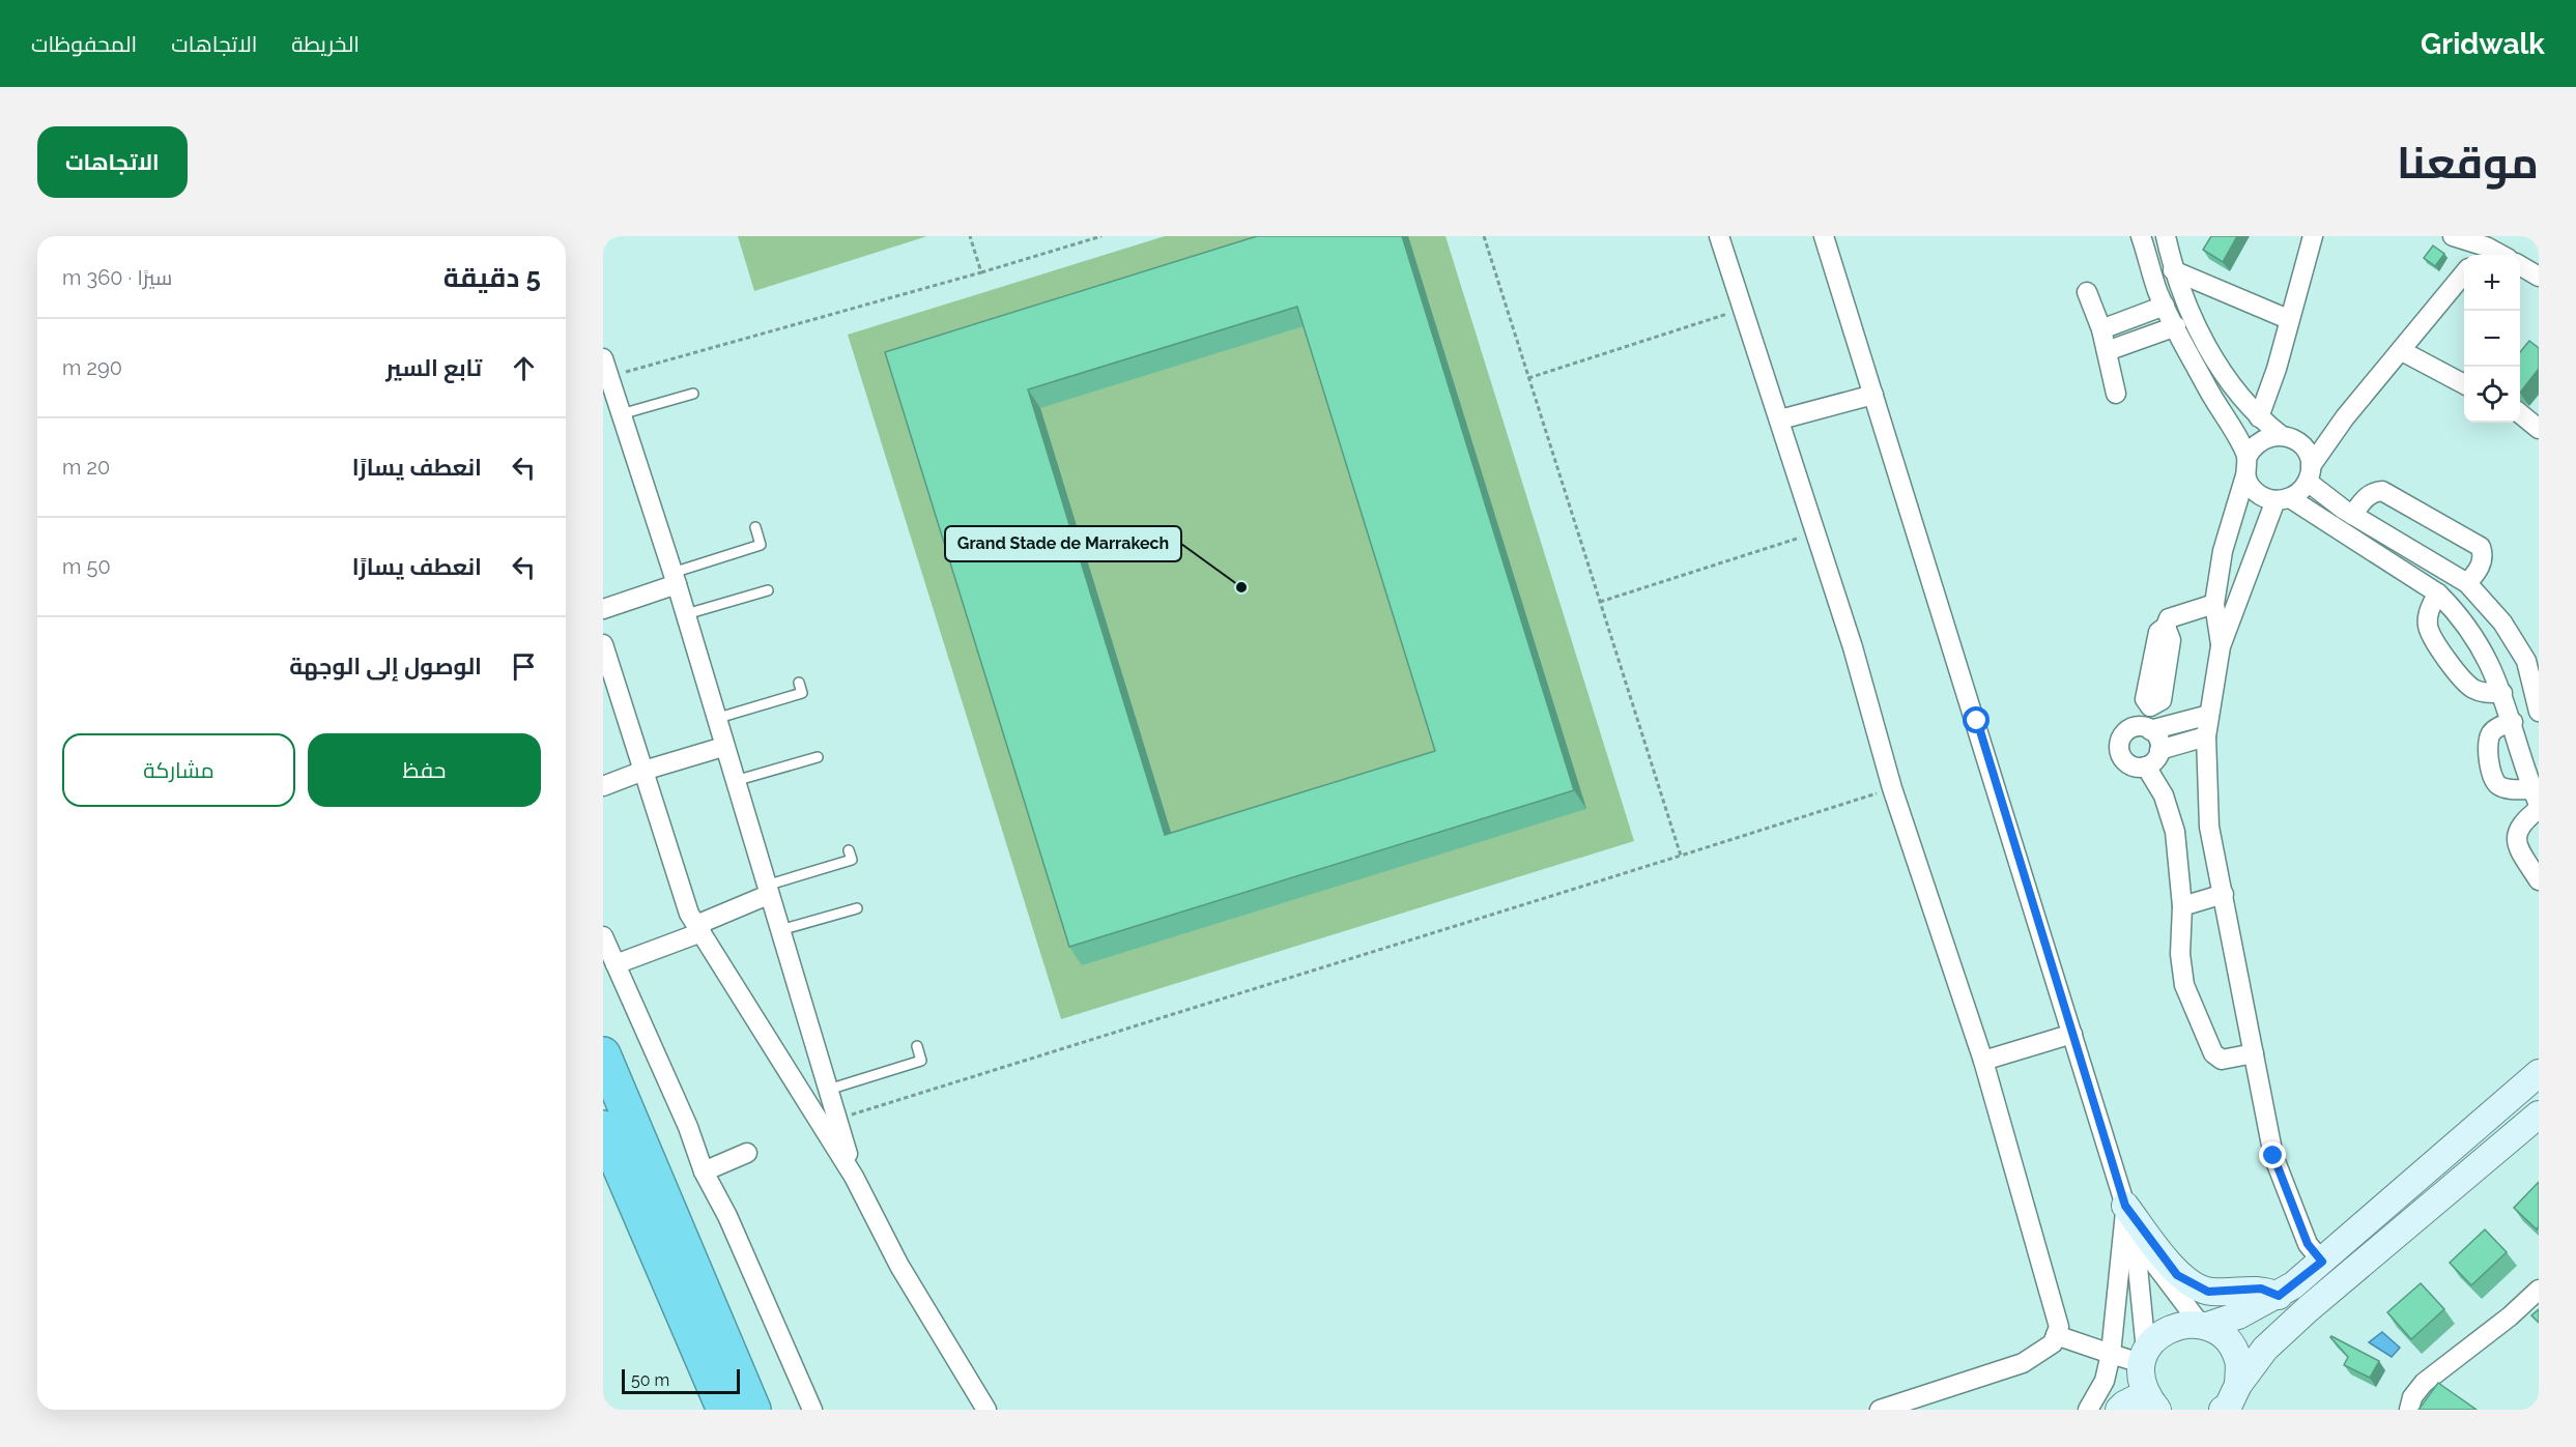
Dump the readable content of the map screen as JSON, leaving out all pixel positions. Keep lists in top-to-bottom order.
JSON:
{
  "places": ["Grand Stade de Marrakech"],
  "scale_bar": "50 m",
  "page": {
    "header": "Gridwalk",
    "nav": ["الخريطة", "الاتجاهات", "المحفوظات"],
    "title": "موقعنا",
    "buttons": [
      "الاتجاهات",
      ["حفظ", "مشاركة"]
    ],
    "heading": ["5 دقيقة", "سيرًا · 360 m"],
    "map_buttons": ["+", "−"],
    "list": [
      ["تابع السير", "290 m"],
      ["انعطف يسارًا", "20 m"],
      ["انعطف يسارًا", "50 m"],
      "الوصول إلى الوجهة"
    ],
    "scale": "50 m"
  }
}
